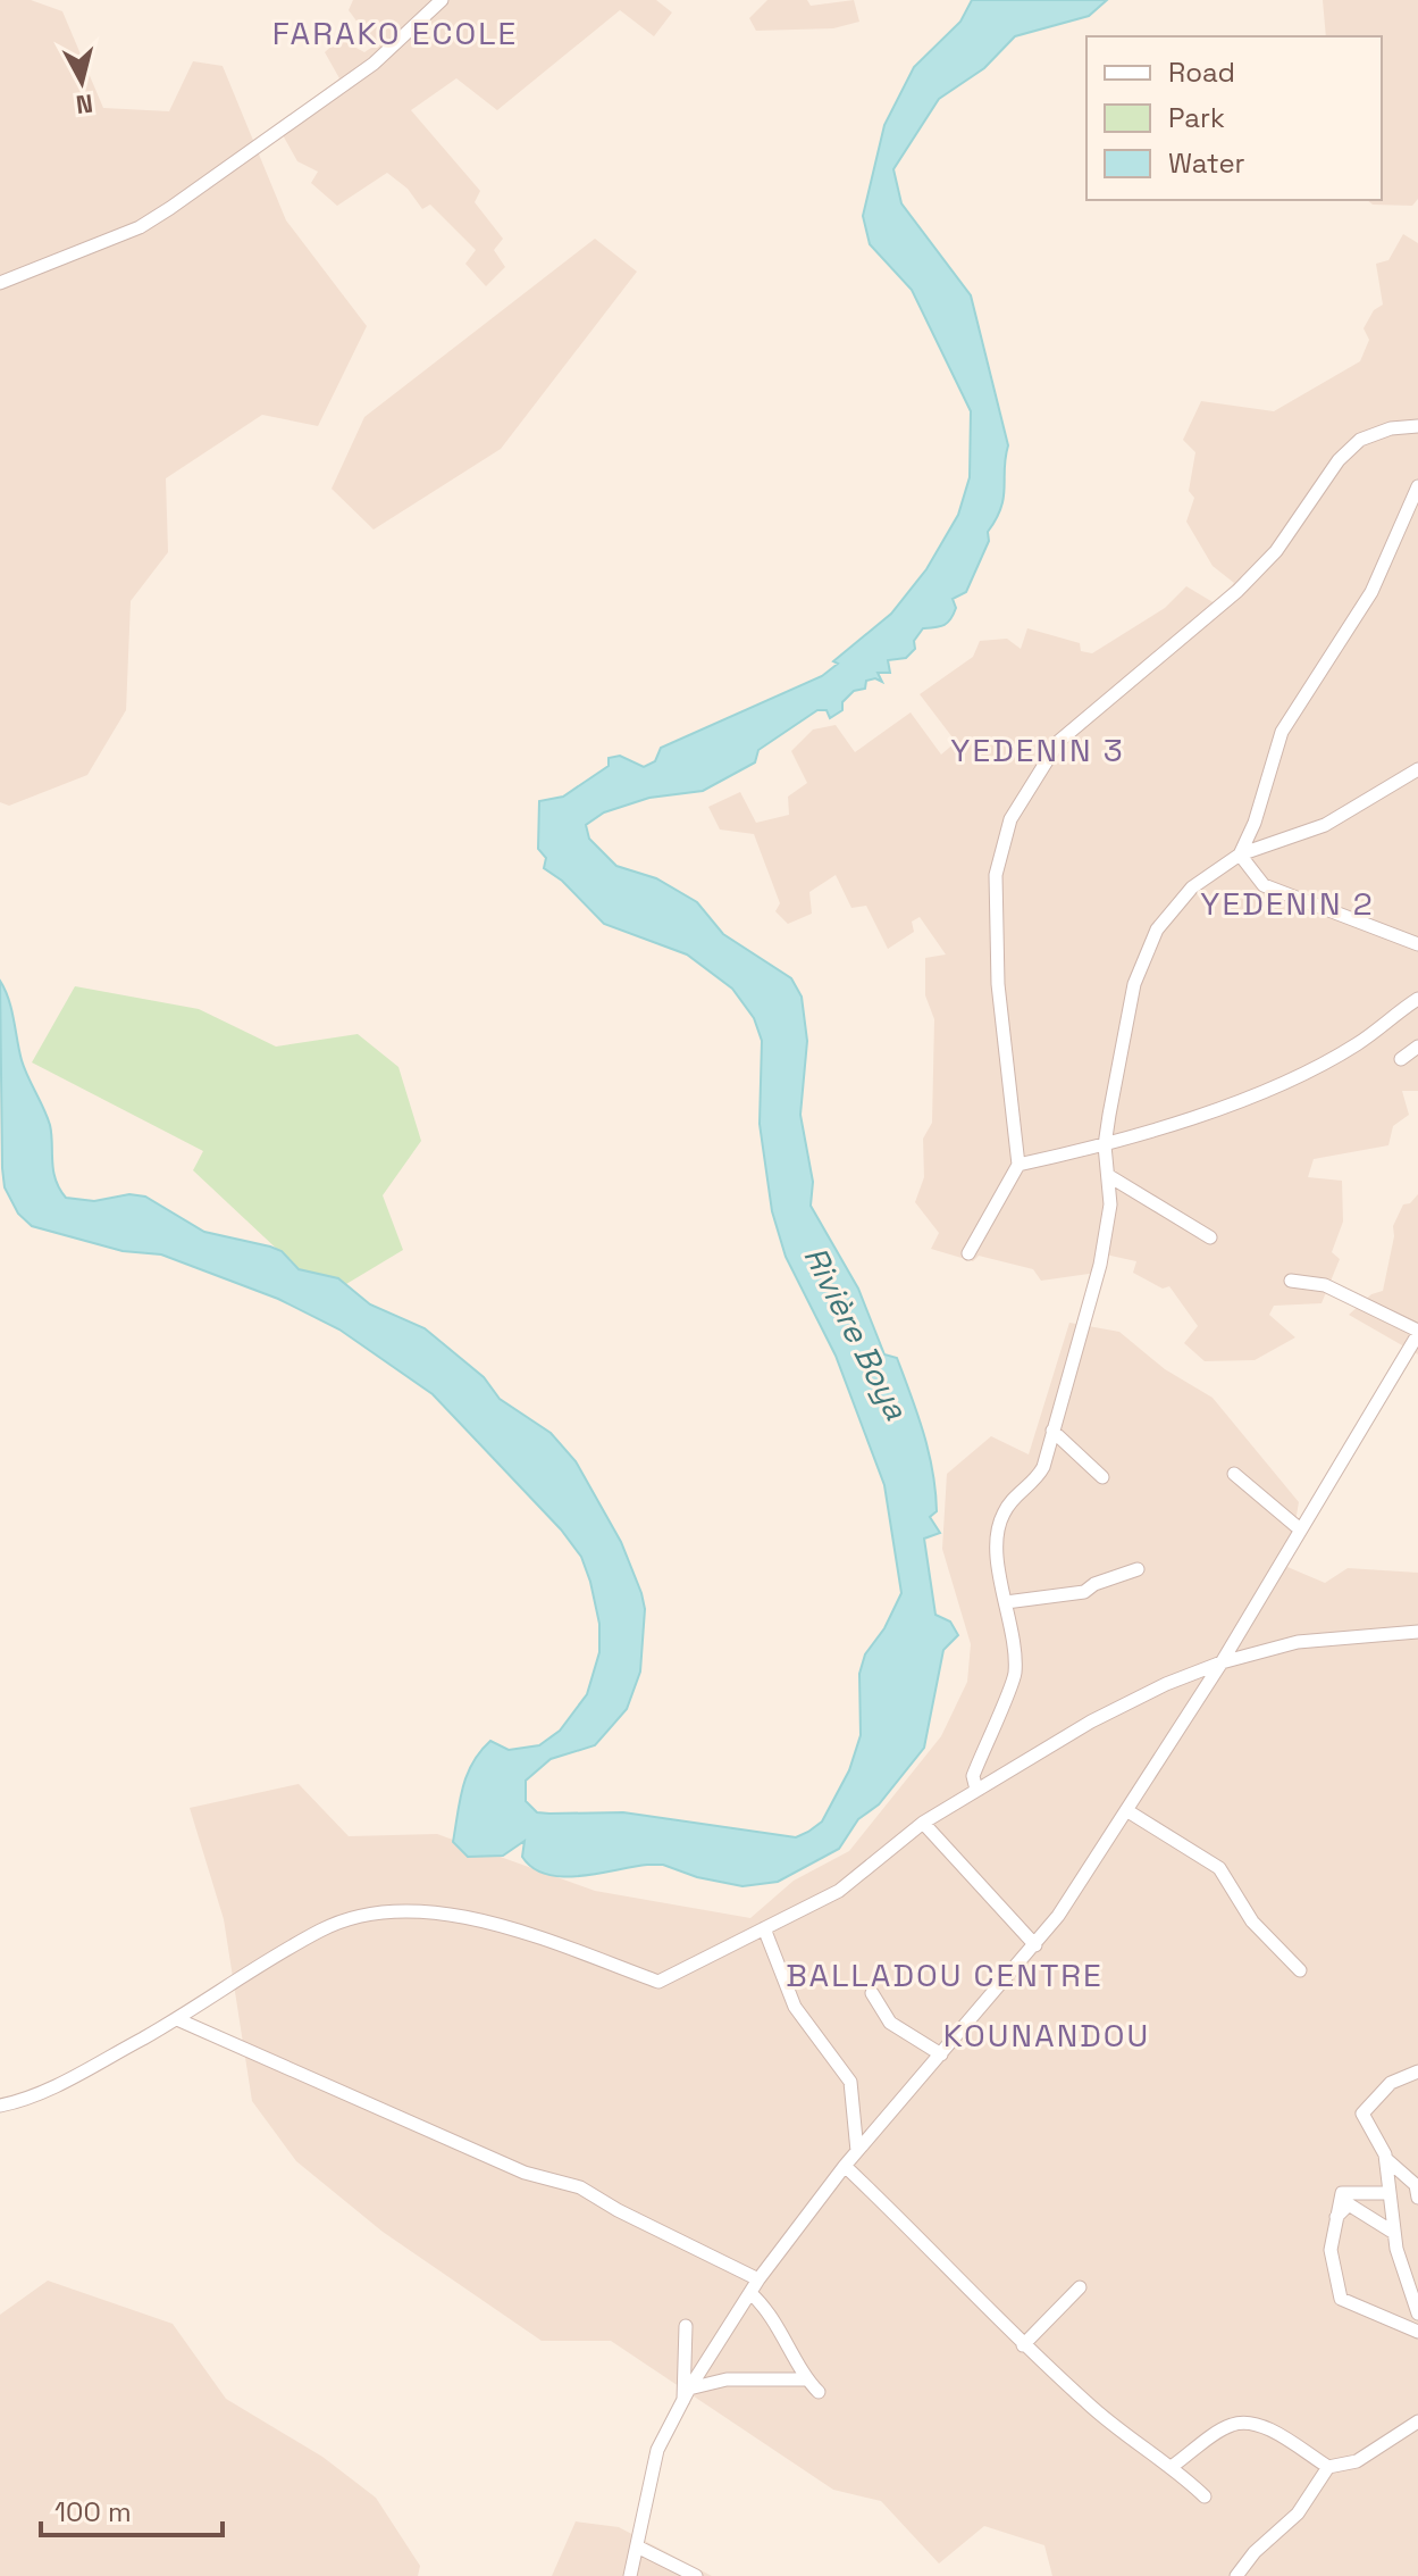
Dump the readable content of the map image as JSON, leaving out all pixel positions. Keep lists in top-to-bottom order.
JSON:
{
  "districts": [
    "FARAKO ECOLE",
    "YEDENIN 3",
    "YEDENIN 2",
    "BALLADOU CENTRE",
    "KOUNANDOU"
  ],
  "water": ["Rivière Boya"],
  "legend": ["Road", "Park", "Water"],
  "scale_bar": "100 m",
  "north": "bottom"
}
